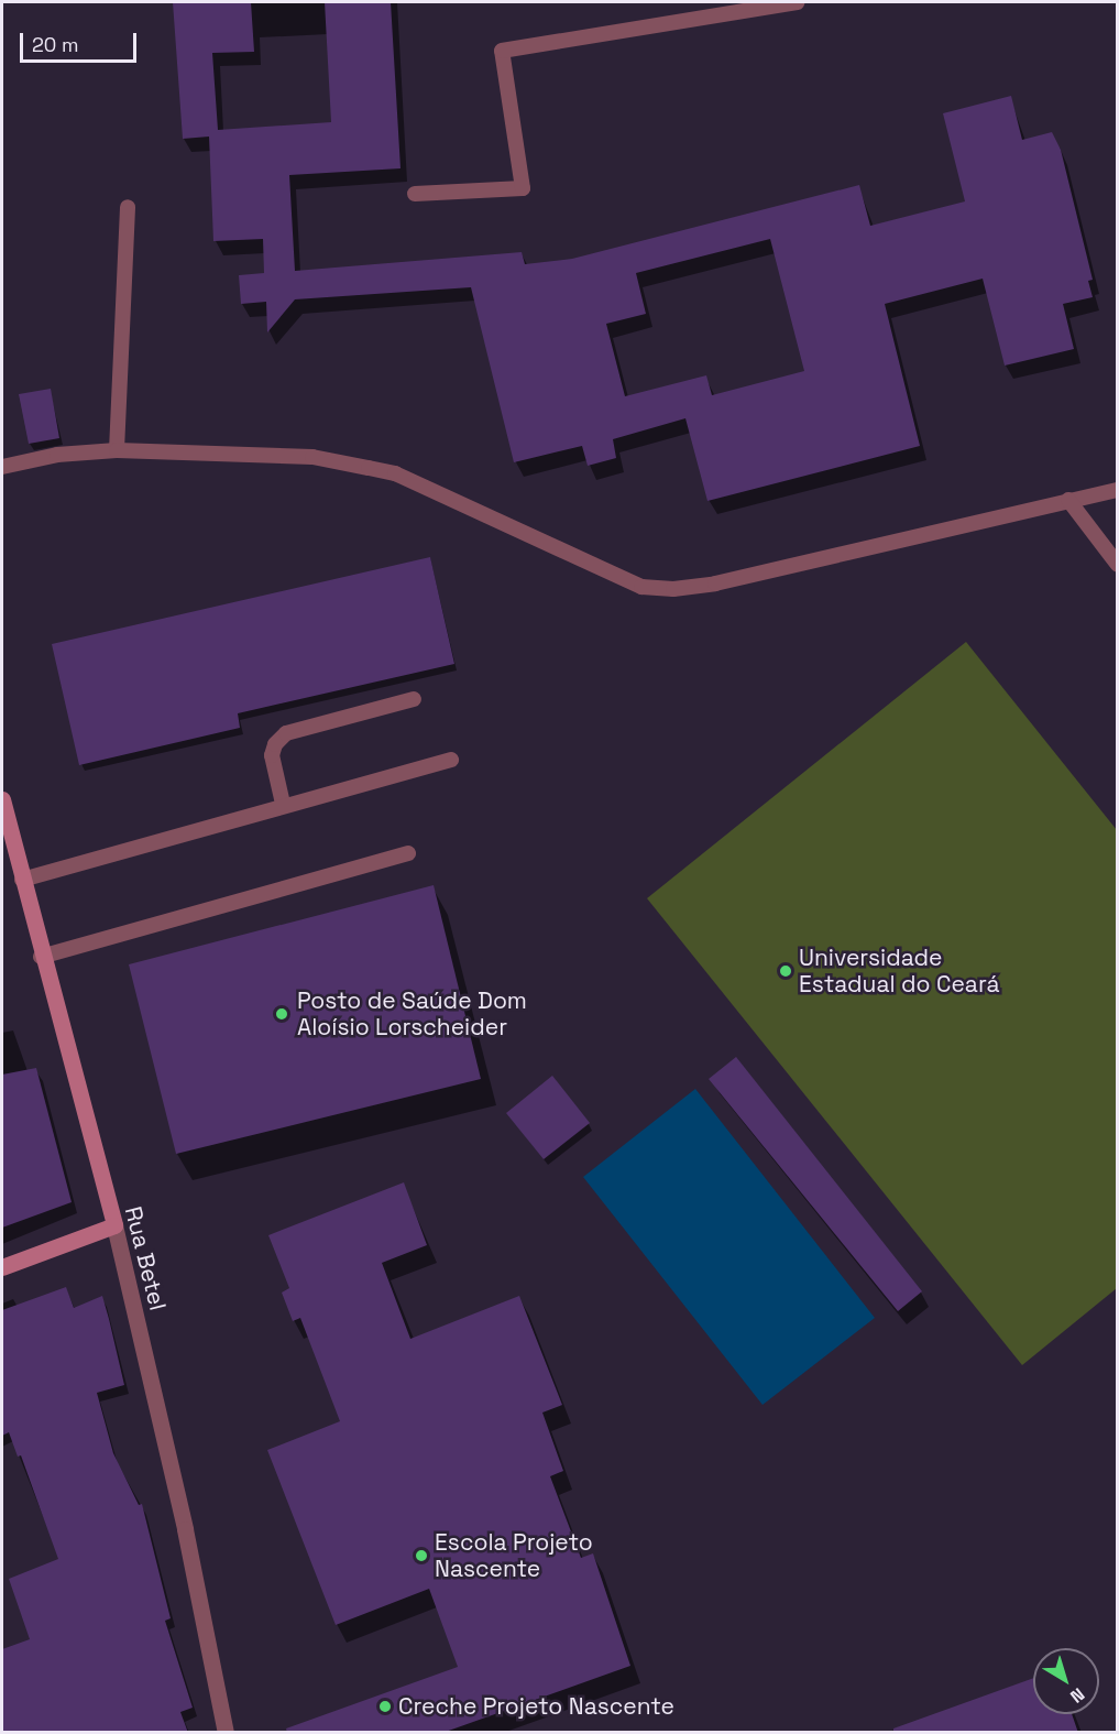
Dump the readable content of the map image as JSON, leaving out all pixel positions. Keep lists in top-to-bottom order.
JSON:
{
  "streets": {
    "street": ["Rua Betel"]
  },
  "places": [
    "Universidade Estadual do Ceará",
    "Posto de Saúde Dom Aloísio Lorscheider",
    "Escola Projeto Nascente",
    "Creche Projeto Nascente"
  ],
  "scale_bar": "20 m",
  "north": "bottom right"
}
